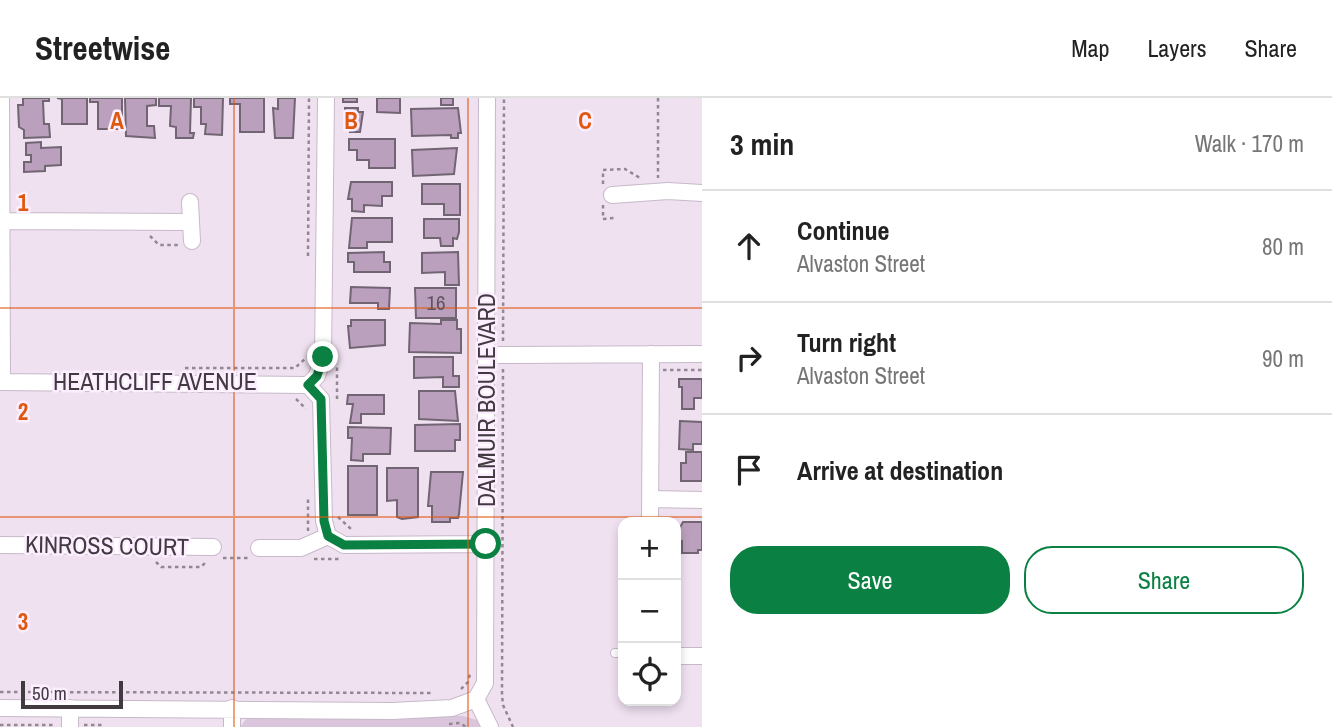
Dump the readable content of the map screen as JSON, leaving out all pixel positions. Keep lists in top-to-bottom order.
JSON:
{
  "streets": {
    "street": ["HEATHCLIFF AVENUE", "DALMUIR BOULEVARD", "KINROSS COURT"]
  },
  "house_numbers": ["16"],
  "scale_bar": "50 m",
  "page": {
    "header": "Streetwise",
    "nav": ["Map", "Layers", "Share"],
    "heading": ["3 min", "Walk · 170 m"],
    "list": [
      ["Continue", "Alvaston Street", "80 m"],
      ["Turn right", "Alvaston Street", "90 m"],
      "Arrive at destination"
    ],
    "map_buttons": ["+", "−"],
    "buttons": ["Save", "Share"],
    "scale": "50 m"
  },
  "grid": {
    "columns": ["A", "B", "C"],
    "rows": ["1", "2", "3"]
  }
}
